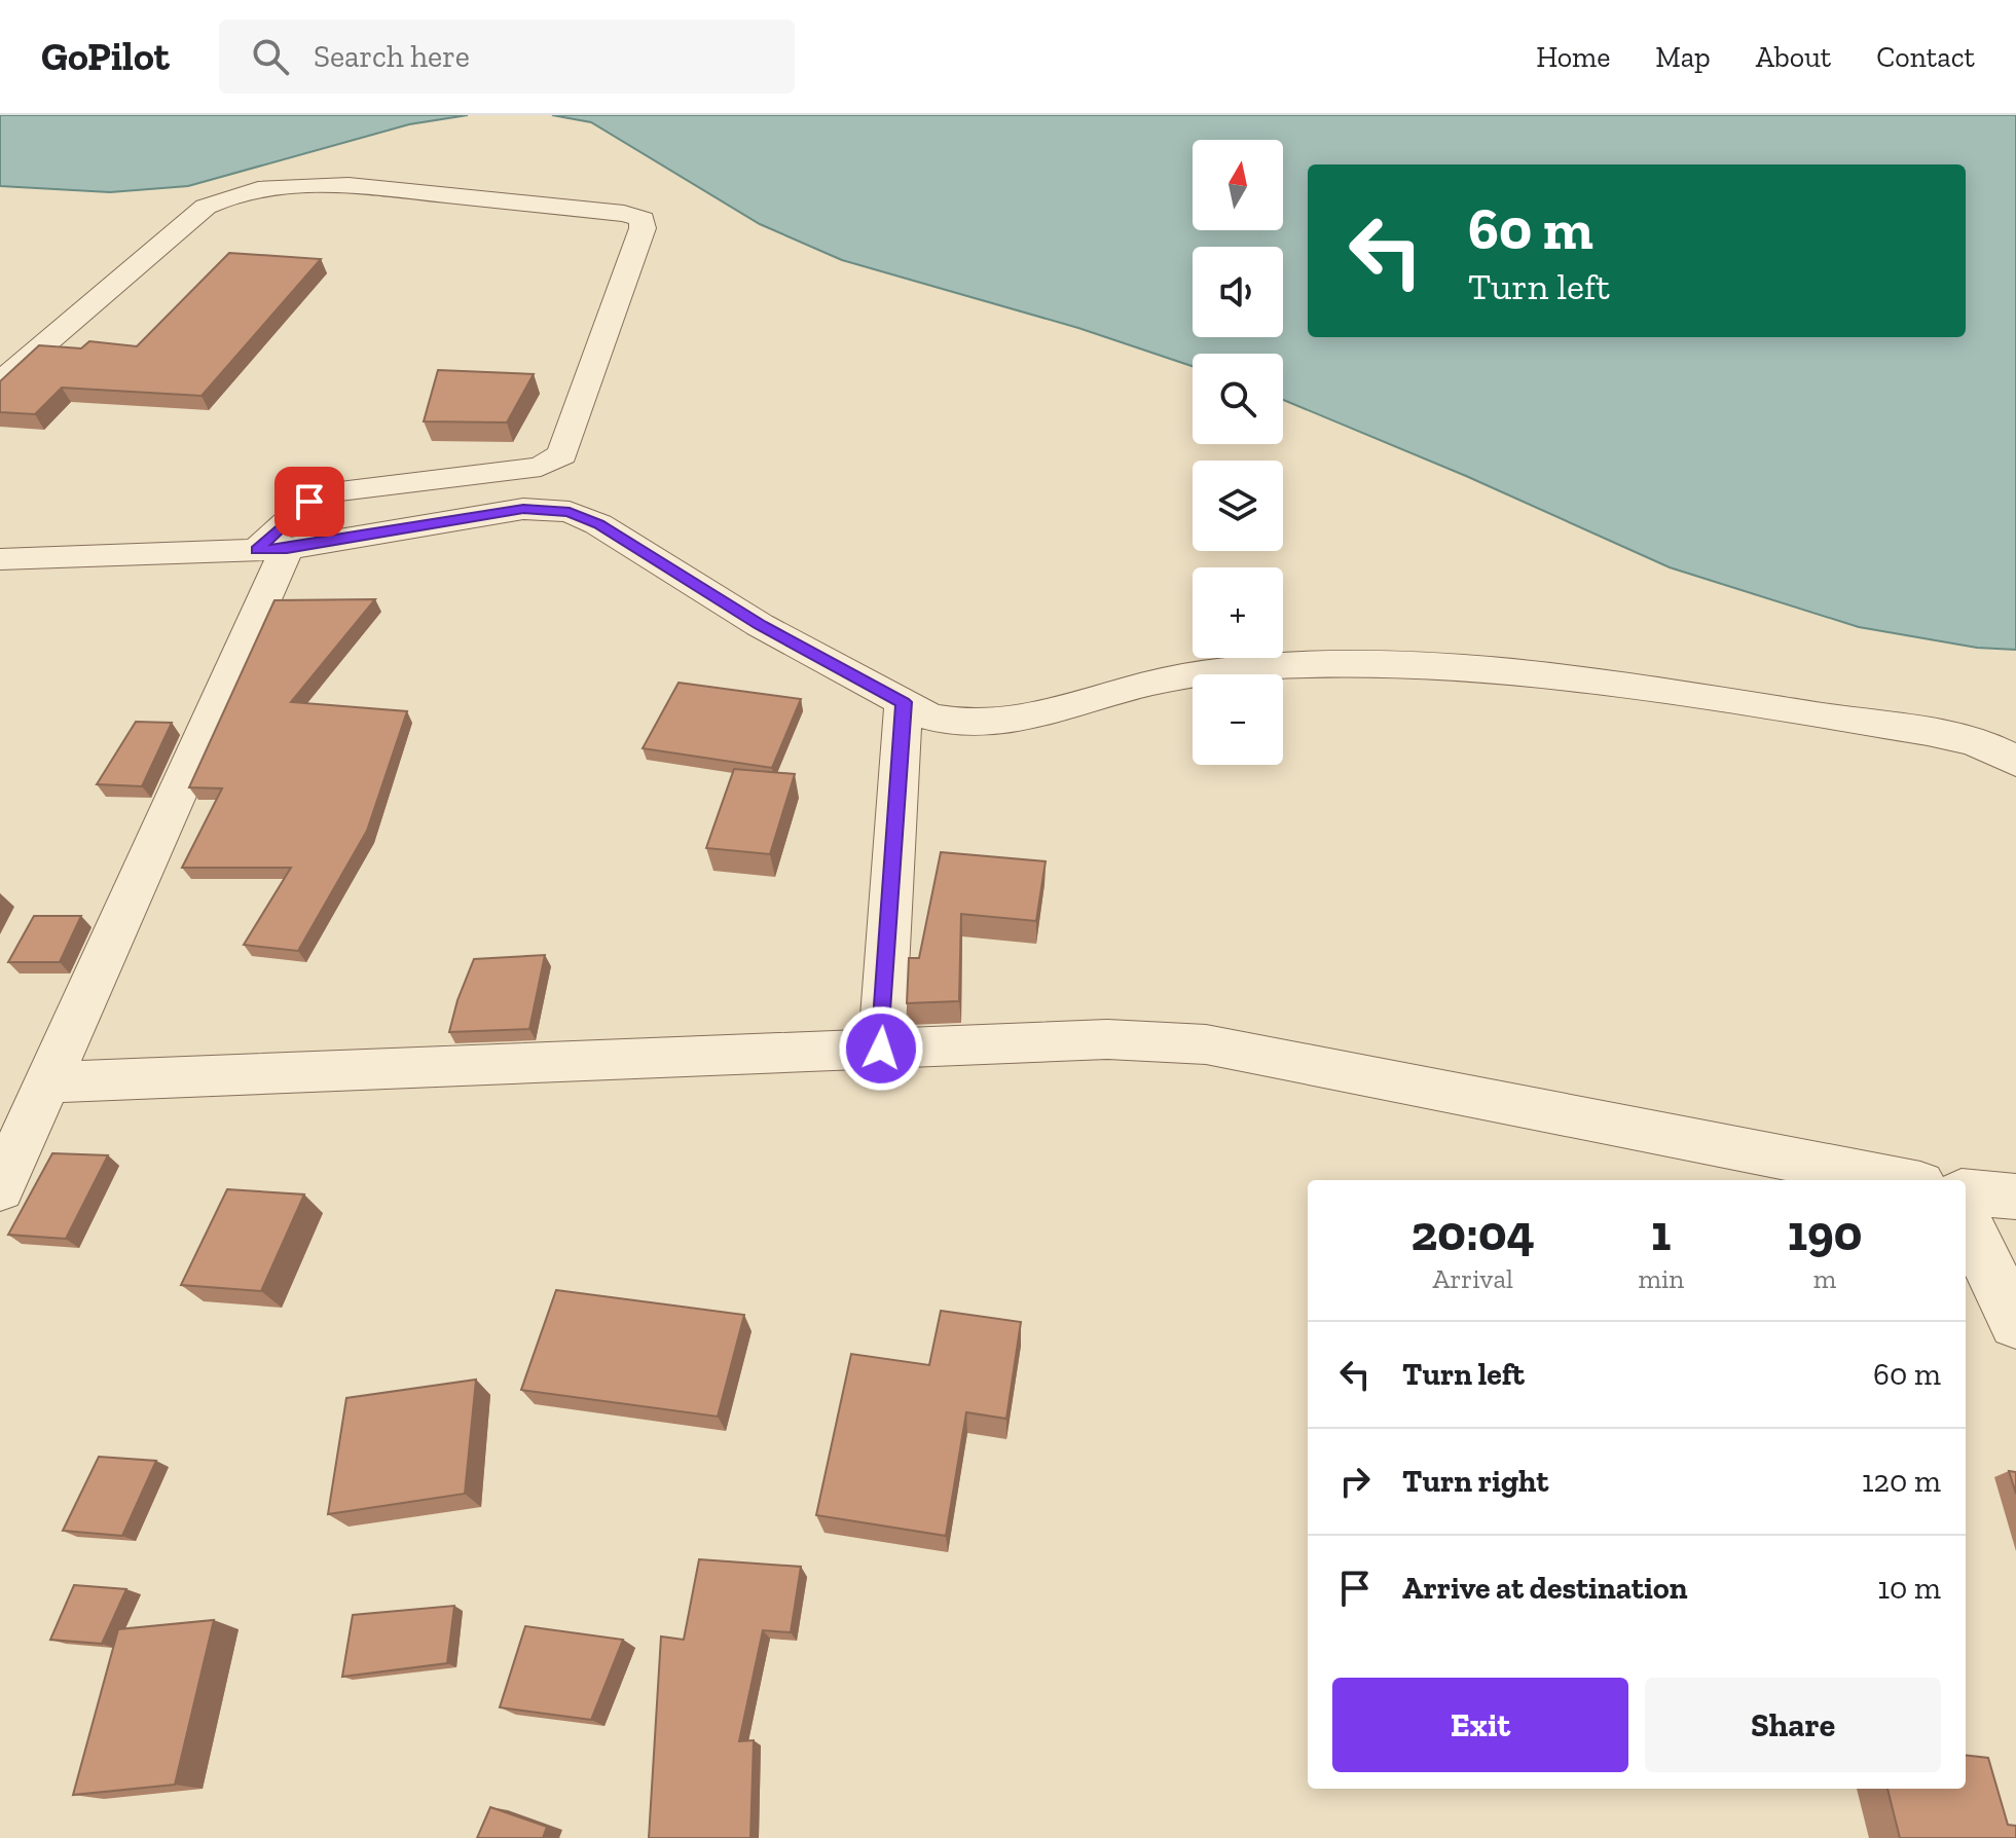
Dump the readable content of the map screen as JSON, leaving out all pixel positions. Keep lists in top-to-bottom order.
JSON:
{
  "north": "top",
  "page": {
    "header": "GoPilot",
    "search": "Search here",
    "nav": [
      "Home",
      "Map",
      "About",
      "Contact"
    ],
    "map_buttons": ["+", "−"],
    "turn": ["60 m", "Turn left"],
    "eta": [
      "20:04",
      "Arrival",
      "1",
      "min",
      "190",
      "m"
    ],
    "list": [
      {
        "name": "Turn left",
        "value": "60 m"
      },
      {
        "name": "Turn right",
        "value": "120 m"
      },
      {
        "name": "Arrive at destination",
        "value": "10 m"
      }
    ],
    "buttons": ["Exit", "Share"]
  }
}
